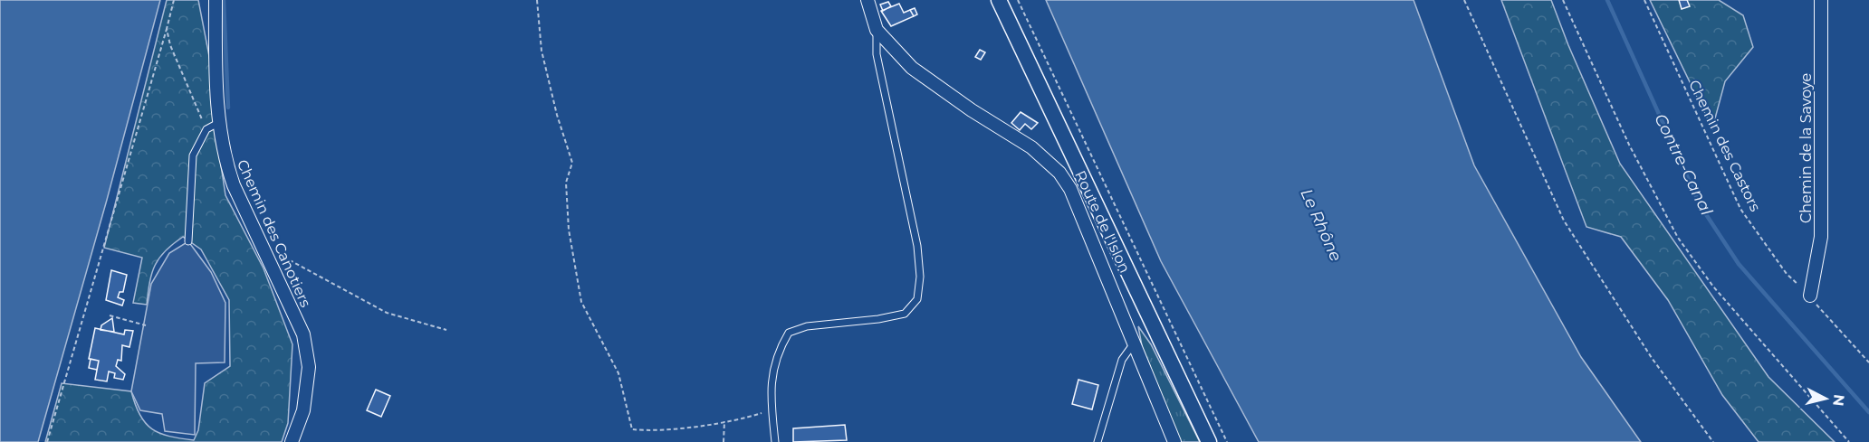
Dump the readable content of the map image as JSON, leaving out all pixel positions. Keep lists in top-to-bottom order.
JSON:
{
  "streets": {
    "street": ["Chemin de la Savoye", "Route de l'Islon", "Chemin des Canotiers"],
    "path": ["Chemin des Castors"]
  },
  "crossings": [
    ["Chemin des Castors", "Chemin de la Savoye"]
  ],
  "water": ["Contre-Canal", "Le Rhône"],
  "north": "right"
}
